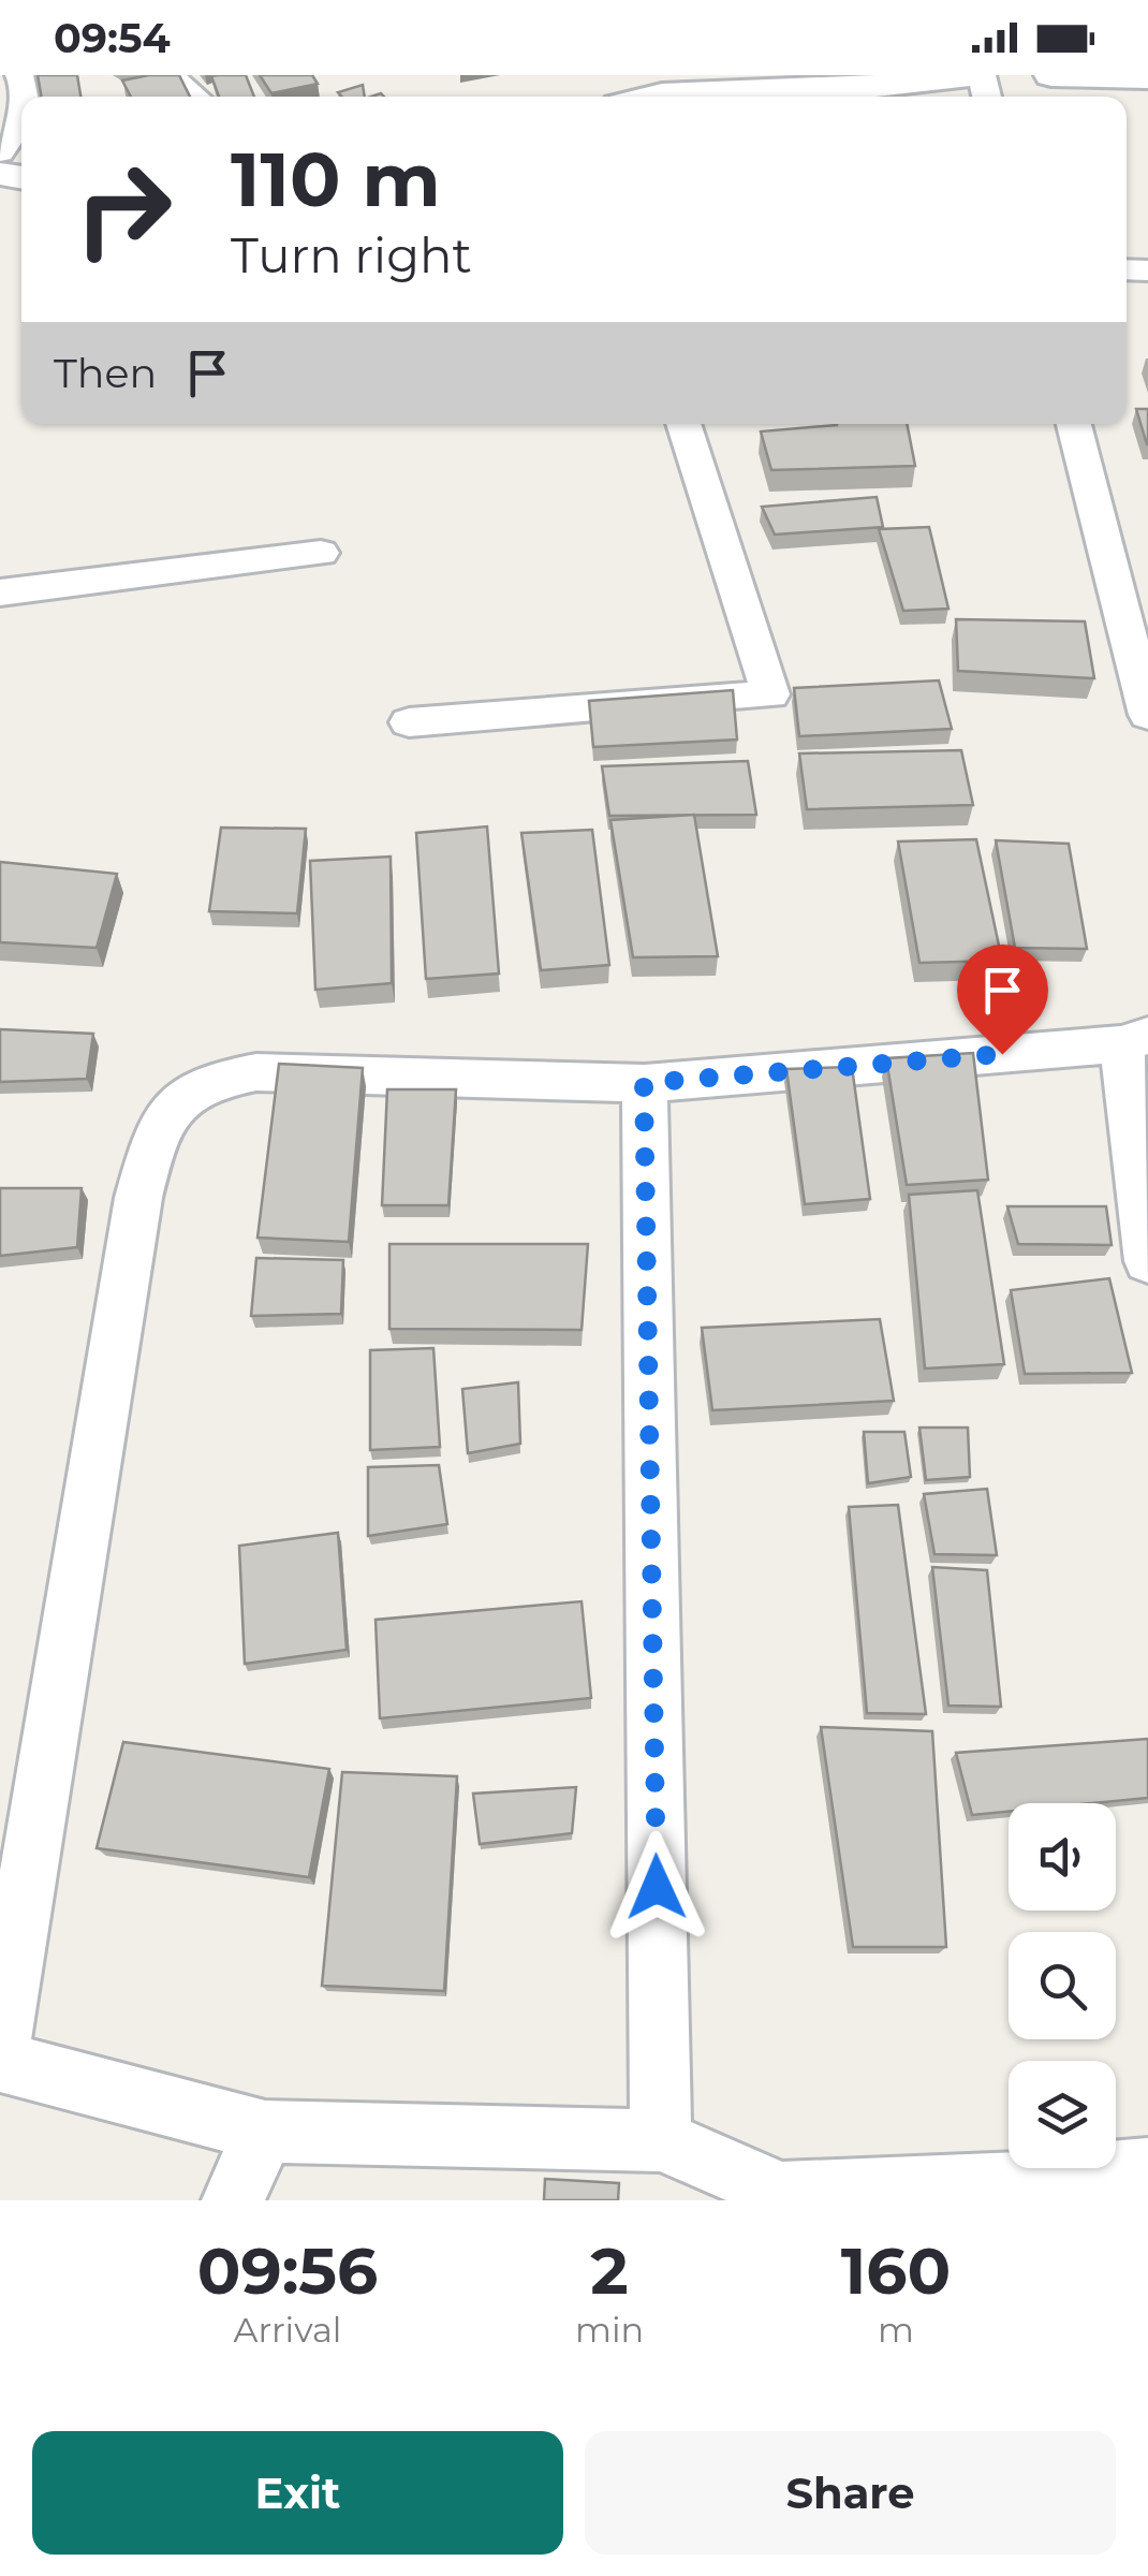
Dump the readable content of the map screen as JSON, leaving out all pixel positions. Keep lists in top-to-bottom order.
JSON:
{
  "page": {
    "status": "09:54",
    "turn": ["110 m", "Turn right"],
    "then": "Then",
    "eta": [
      "09:56",
      "Arrival",
      "2",
      "min",
      "160",
      "m"
    ],
    "buttons": ["Exit", "Share"]
  }
}
